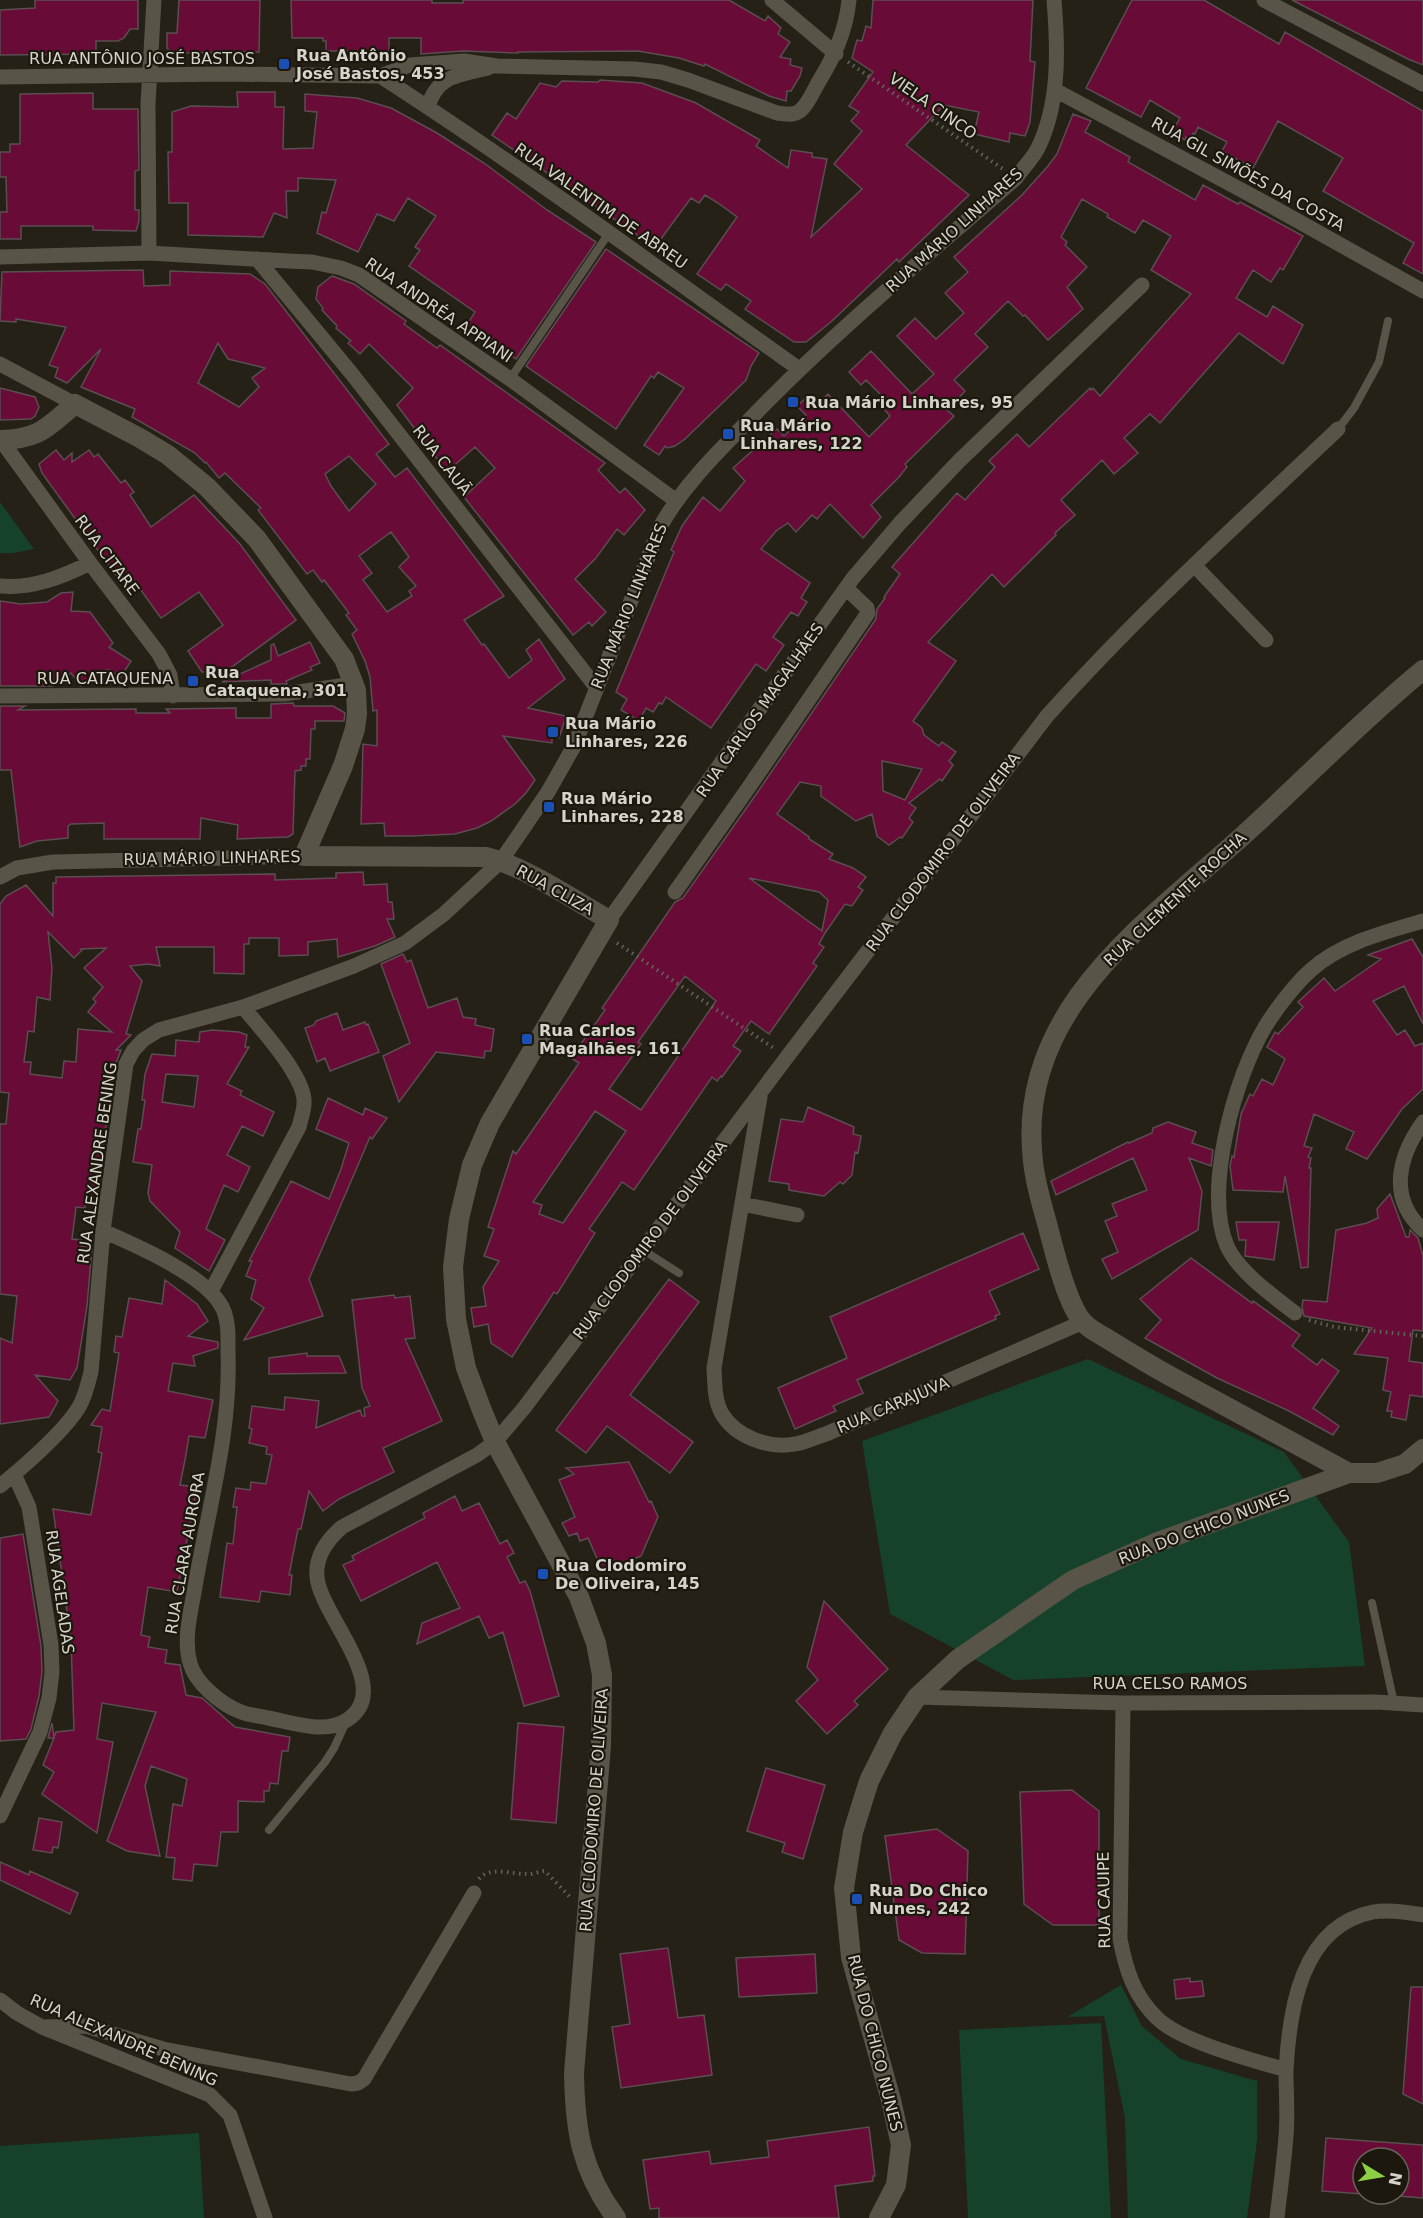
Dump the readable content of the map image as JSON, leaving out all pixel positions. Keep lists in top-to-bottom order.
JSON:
{
  "streets": {
    "street": [
      "RUA ANTÔNIO JOSÉ BASTOS",
      "RUA GIL SIMÕES DA COSTA",
      "RUA VALENTIM DE ABREU",
      "RUA MÁRIO LINHARES",
      "RUA ANDRÉA APPIANI",
      "RUA CAUÃ",
      "RUA CITARE",
      "RUA CATAQUENA",
      "RUA CARLOS MAGALHÃES",
      "RUA CLODOMIRO DE OLIVEIRA",
      "RUA CLIZA",
      "RUA CLEMENTE ROCHA",
      "RUA ALEXANDRE BENING",
      "RUA CARAJUVA",
      "RUA DO CHICO NUNES",
      "RUA CLARA AURORA",
      "RUA AGELADAS",
      "RUA CELSO RAMOS",
      "RUA CAUIPE"
    ],
    "path": ["VIELA CINCO"]
  },
  "crossings": [
    ["RUA ANTÔNIO JOSÉ BASTOS", "VIELA CINCO"],
    ["RUA ANTÔNIO JOSÉ BASTOS", "RUA VALENTIM DE ABREU"],
    ["VIELA CINCO", "RUA MÁRIO LINHARES"],
    ["RUA GIL SIMÕES DA COSTA", "RUA MÁRIO LINHARES"],
    ["RUA VALENTIM DE ABREU", "RUA MÁRIO LINHARES"],
    ["RUA MÁRIO LINHARES", "RUA ANDRÉA APPIANI"],
    ["RUA MÁRIO LINHARES", "RUA CAUÃ"],
    ["RUA MÁRIO LINHARES", "RUA CLIZA"],
    ["RUA MÁRIO LINHARES", "RUA ALEXANDRE BENING"],
    ["RUA ANDRÉA APPIANI", "RUA CAUÃ"],
    ["RUA CITARE", "RUA CATAQUENA"],
    ["RUA CARLOS MAGALHÃES", "RUA CLODOMIRO DE OLIVEIRA"],
    ["RUA CARLOS MAGALHÃES", "RUA CLIZA"],
    ["RUA CLODOMIRO DE OLIVEIRA", "RUA CARAJUVA"],
    ["RUA CLIZA", "RUA ALEXANDRE BENING"],
    ["RUA CLEMENTE ROCHA", "RUA CARAJUVA"],
    ["RUA ALEXANDRE BENING", "RUA CLARA AURORA"],
    ["RUA ALEXANDRE BENING", "RUA AGELADAS"],
    ["RUA DO CHICO NUNES", "RUA CELSO RAMOS"],
    ["RUA CELSO RAMOS", "RUA CAUIPE"]
  ],
  "places": {
    "transit": [
      "Rua Antônio José Bastos, 453",
      "Rua Mário Linhares, 95",
      "Rua Mário Linhares, 122",
      "Rua Cataquena, 301",
      "Rua Mário Linhares, 226",
      "Rua Mário Linhares, 228",
      "Rua Carlos Magalhães, 161",
      "Rua Clodomiro De Oliveira, 145",
      "Rua Do Chico Nunes, 242"
    ]
  },
  "north": "right"
}
